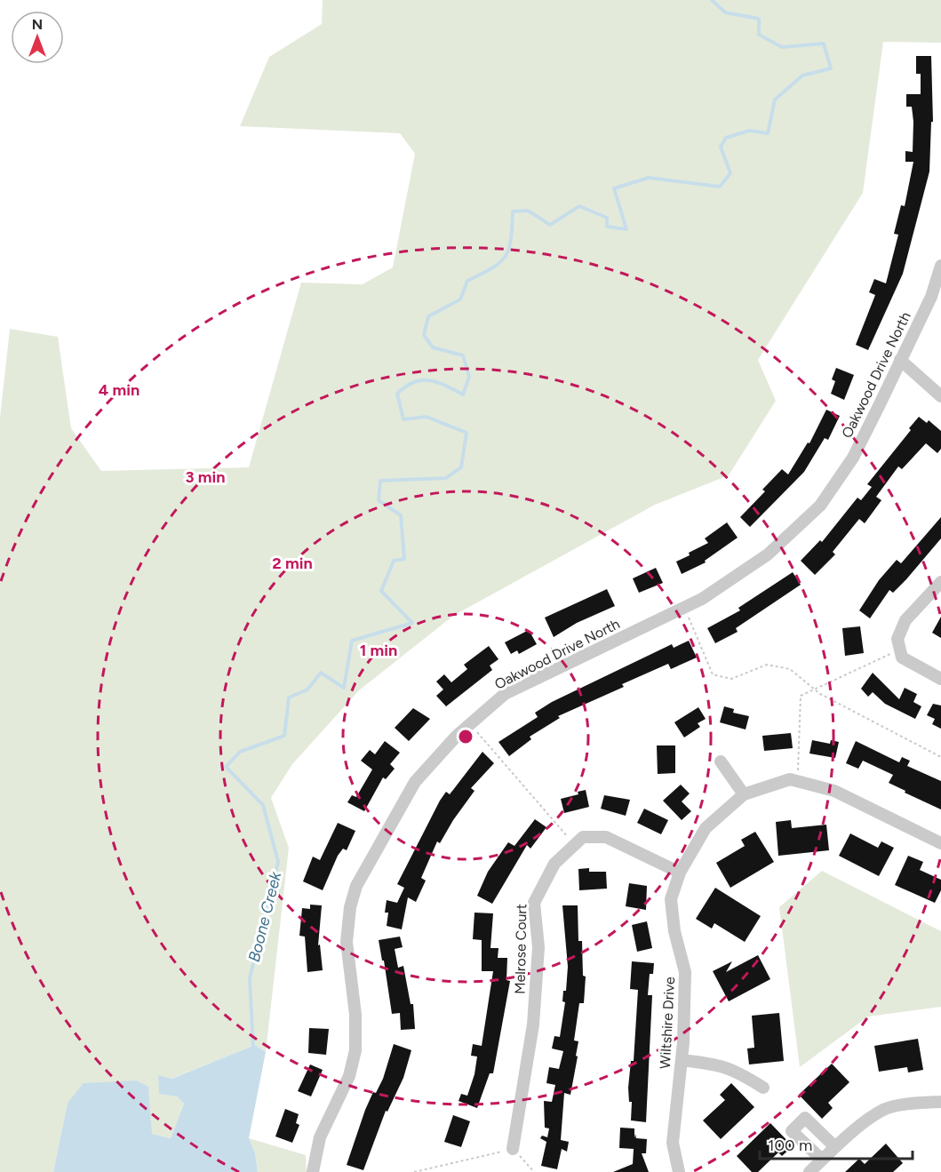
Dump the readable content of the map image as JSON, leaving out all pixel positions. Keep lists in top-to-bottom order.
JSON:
{
  "streets": {
    "street": ["Oakwood Drive North", "Melrose Court", "Wiltshire Drive"]
  },
  "crossings": [
    ["Melrose Court", "Wiltshire Drive"]
  ],
  "water": ["Boone Creek"],
  "scale_bar": "100 m",
  "north": "top",
  "rings": [
    "4 min",
    "3 min",
    "2 min",
    "1 min"
  ]
}
